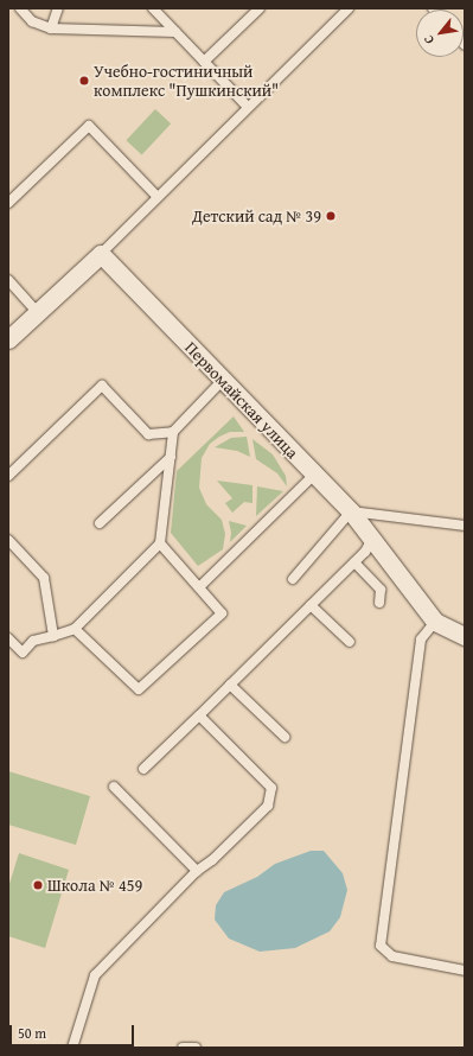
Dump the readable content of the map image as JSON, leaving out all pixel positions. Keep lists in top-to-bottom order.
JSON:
{
  "streets": {
    "street": ["Первомайская улица"]
  },
  "places": ["Учебно-гостиничный комплекс \"Пушкинский\"", "Детский сад № 39", "Школа № 459"],
  "scale_bar": "50 m",
  "north": "bottom left"
}
